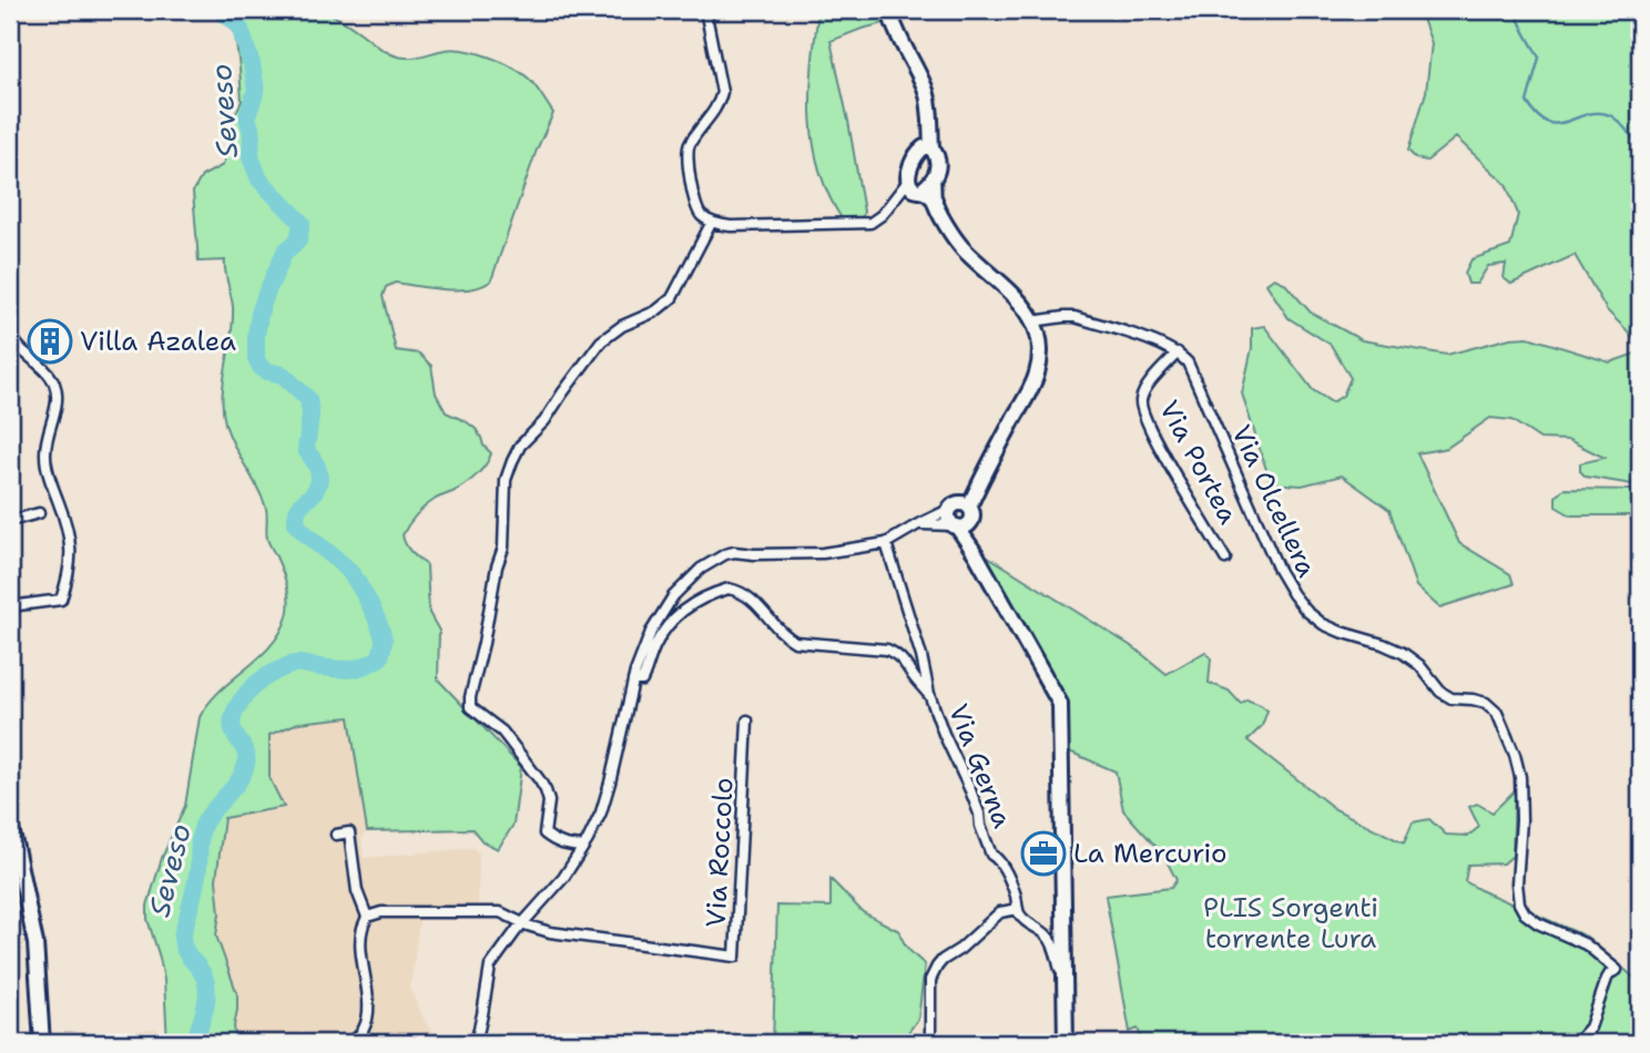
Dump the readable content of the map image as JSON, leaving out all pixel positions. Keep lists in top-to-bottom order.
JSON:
{
  "streets": {
    "street": [
      "Via Portea",
      "Via Olcellera",
      "Via Gerna",
      "Via Roccolo"
    ]
  },
  "crossings": [
    ["Via Portea", "Via Olcellera"]
  ],
  "water": ["Seveso"],
  "parks": ["PLIS Sorgenti torrente Lura"],
  "places": {
    "building": ["Villa Azalea"],
    "office": ["La Mercurio"]
  }
}
